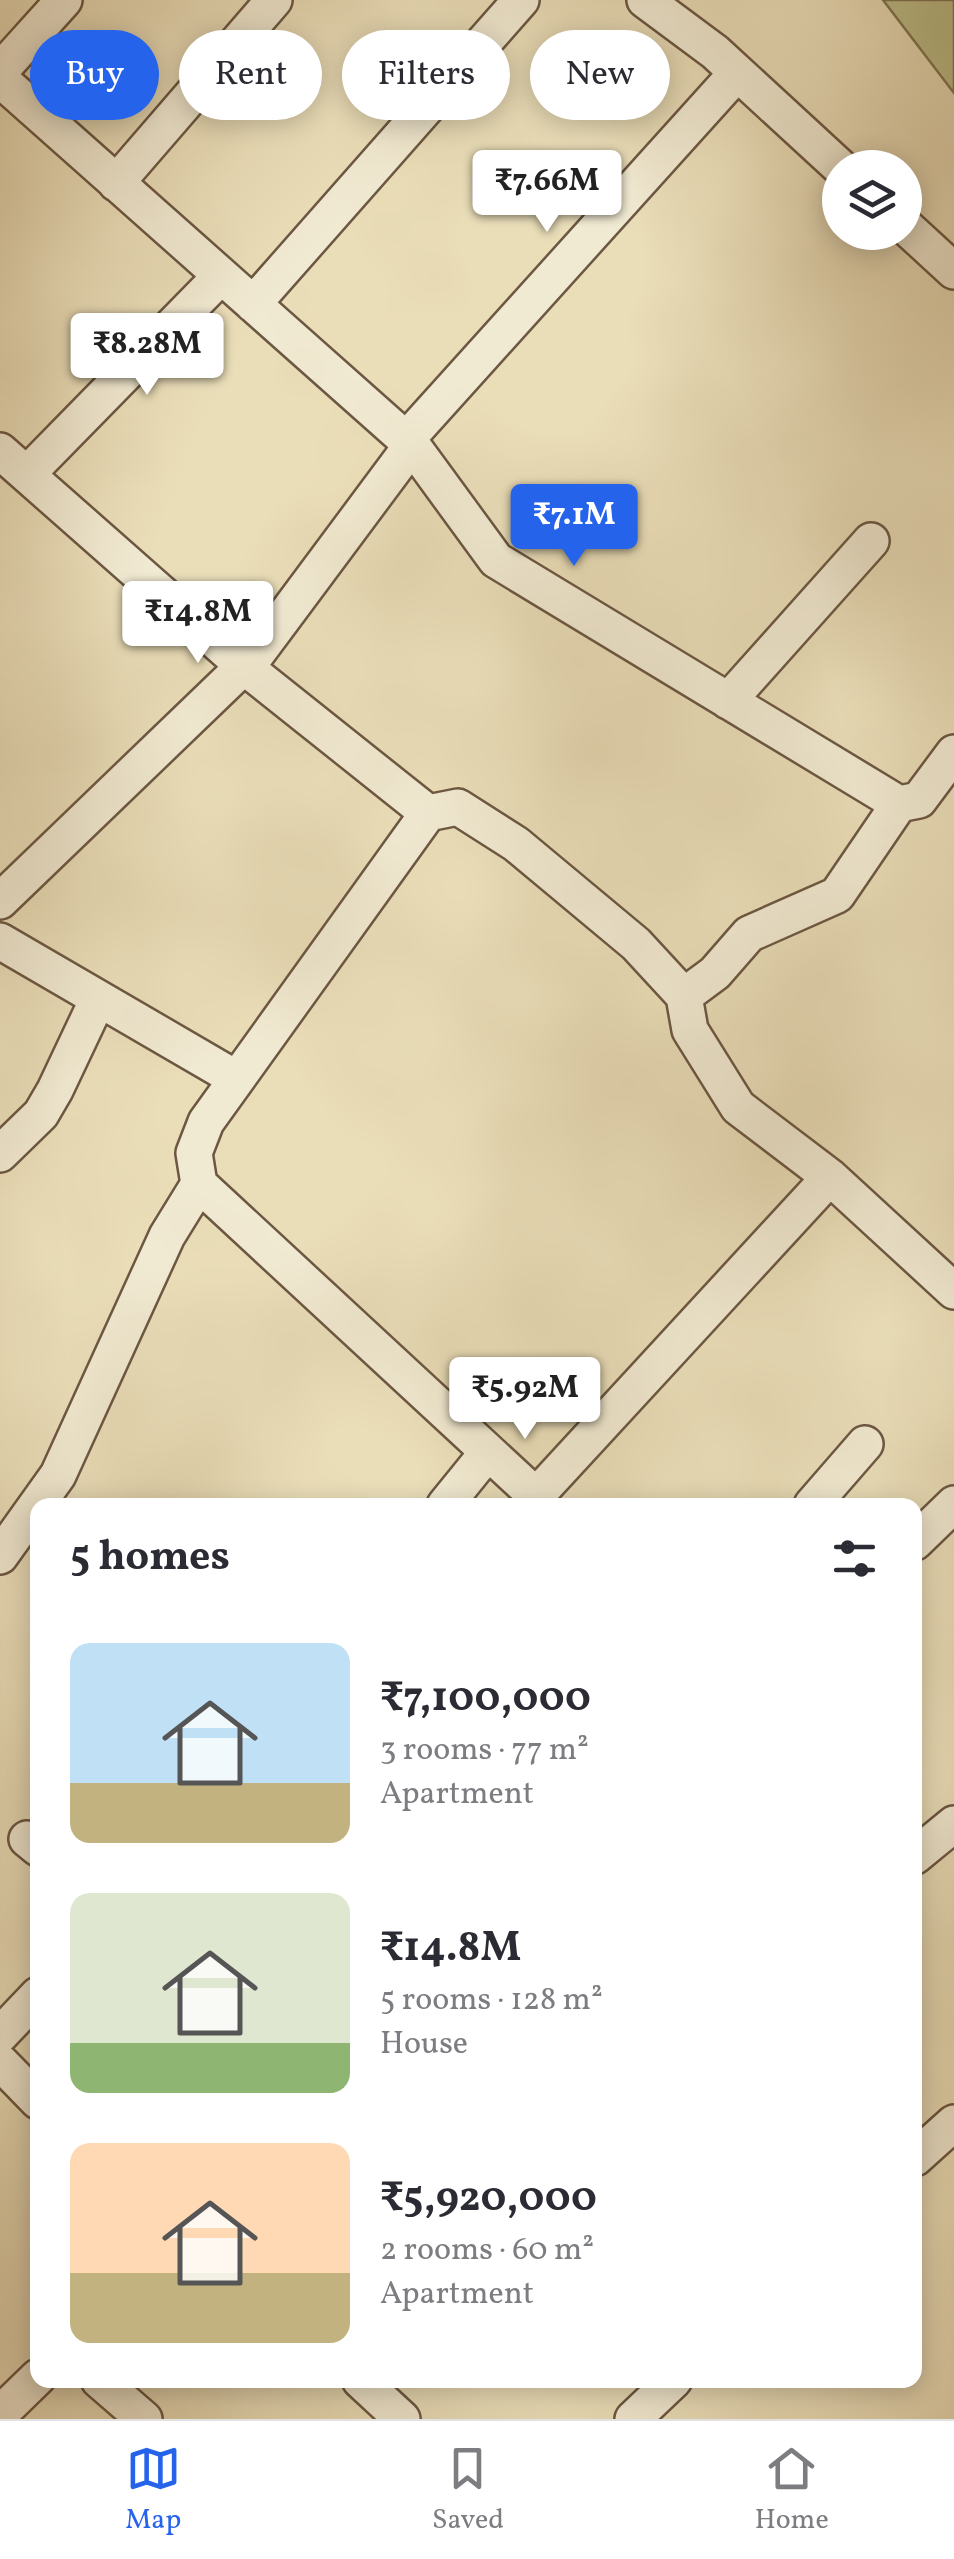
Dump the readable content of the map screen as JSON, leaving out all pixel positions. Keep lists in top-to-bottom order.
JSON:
{
  "page": {
    "chip": [
      "Buy",
      "Rent",
      "Filters",
      "New"
    ],
    "price": [
      "₹7.66M",
      "₹8.28M",
      "₹7.1M",
      "₹14.8M",
      "₹5.92M"
    ],
    "heading": "5 homes",
    "list": [
      {
        "name": "₹7,100,000",
        "note": "3 rooms · 77 m² · Apartment"
      },
      {
        "name": "₹14.8M",
        "note": "5 rooms · 128 m² · House"
      },
      {
        "name": "₹5,920,000",
        "note": "2 rooms · 60 m² · Apartment"
      }
    ],
    "tabs": ["Map", "Saved", "Home"]
  }
}
